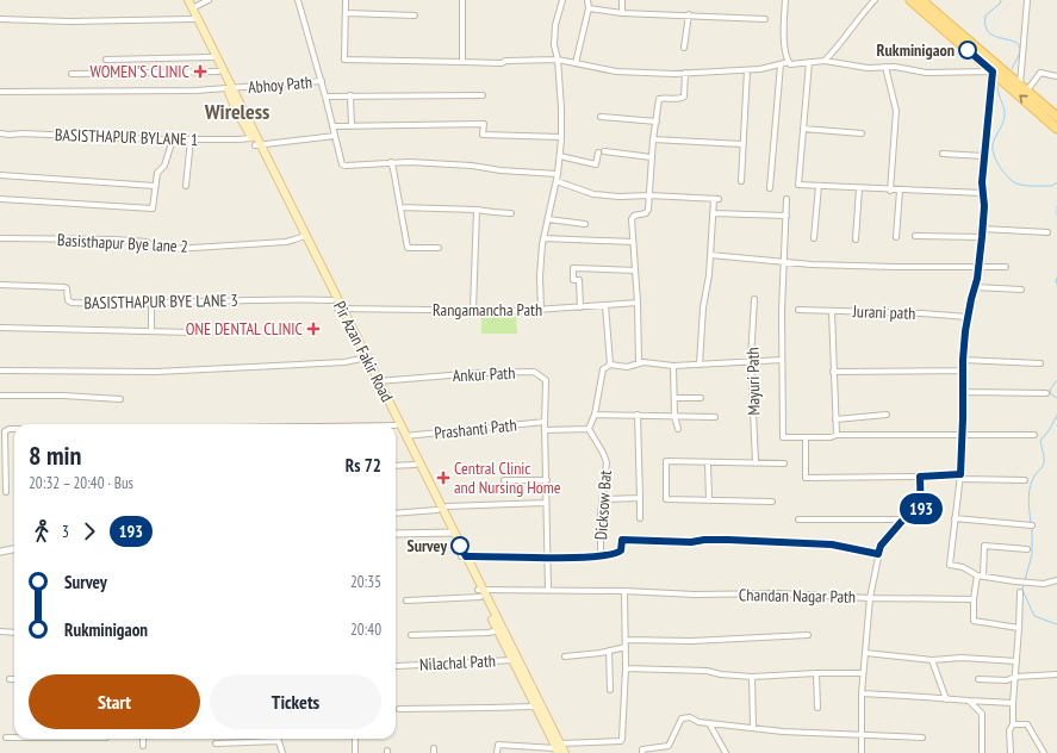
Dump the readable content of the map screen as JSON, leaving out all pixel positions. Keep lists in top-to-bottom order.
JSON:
{
  "streets": {
    "main road": ["Pir Azan Fakir Road"],
    "street": [
      "Abhoy Path",
      "BASISTHAPUR BYLANE 1",
      "Basisthapur Bye lane 2",
      "BASISTHAPUR BYE LANE 3",
      "Rangamancha Path",
      "Jurani path",
      "Ankur Path",
      "Mayuri Path",
      "Prashanti Path",
      "Dicksow Bat",
      "Chandan Nagar Path",
      "Nilachal Path"
    ]
  },
  "crossings": [
    ["Abhoy Path", "Pir Azan Fakir Road"],
    ["BASISTHAPUR BYLANE 1", "Pir Azan Fakir Road"],
    ["Basisthapur Bye lane 2", "Pir Azan Fakir Road"],
    ["BASISTHAPUR BYE LANE 3", "Pir Azan Fakir Road"],
    ["Rangamancha Path", "Pir Azan Fakir Road"],
    ["Pir Azan Fakir Road", "Ankur Path"],
    ["Pir Azan Fakir Road", "Prashanti Path"],
    ["Pir Azan Fakir Road", "Chandan Nagar Path"],
    ["Pir Azan Fakir Road", "Nilachal Path"],
    ["Ankur Path", "Prashanti Path"]
  ],
  "districts": ["Wireless"],
  "places": {
    "other": ["Rukminigaon", "Survey"],
    "health": ["WOMEN'S CLINIC", "ONE DENTAL CLINIC", "Central Clinic and Nursing Home"]
  },
  "lines": ["bus line 193"],
  "page": {
    "on_map": "193",
    "heading": ["8 min", "20:32 – 20:40 · Bus", "Rs 72"],
    "legs": ["3", "193"],
    "list": [
      {
        "name": "Survey",
        "value": "20:35"
      },
      {
        "name": "Rukminigaon",
        "value": "20:40"
      }
    ],
    "buttons": ["Start", "Tickets"]
  }
}
